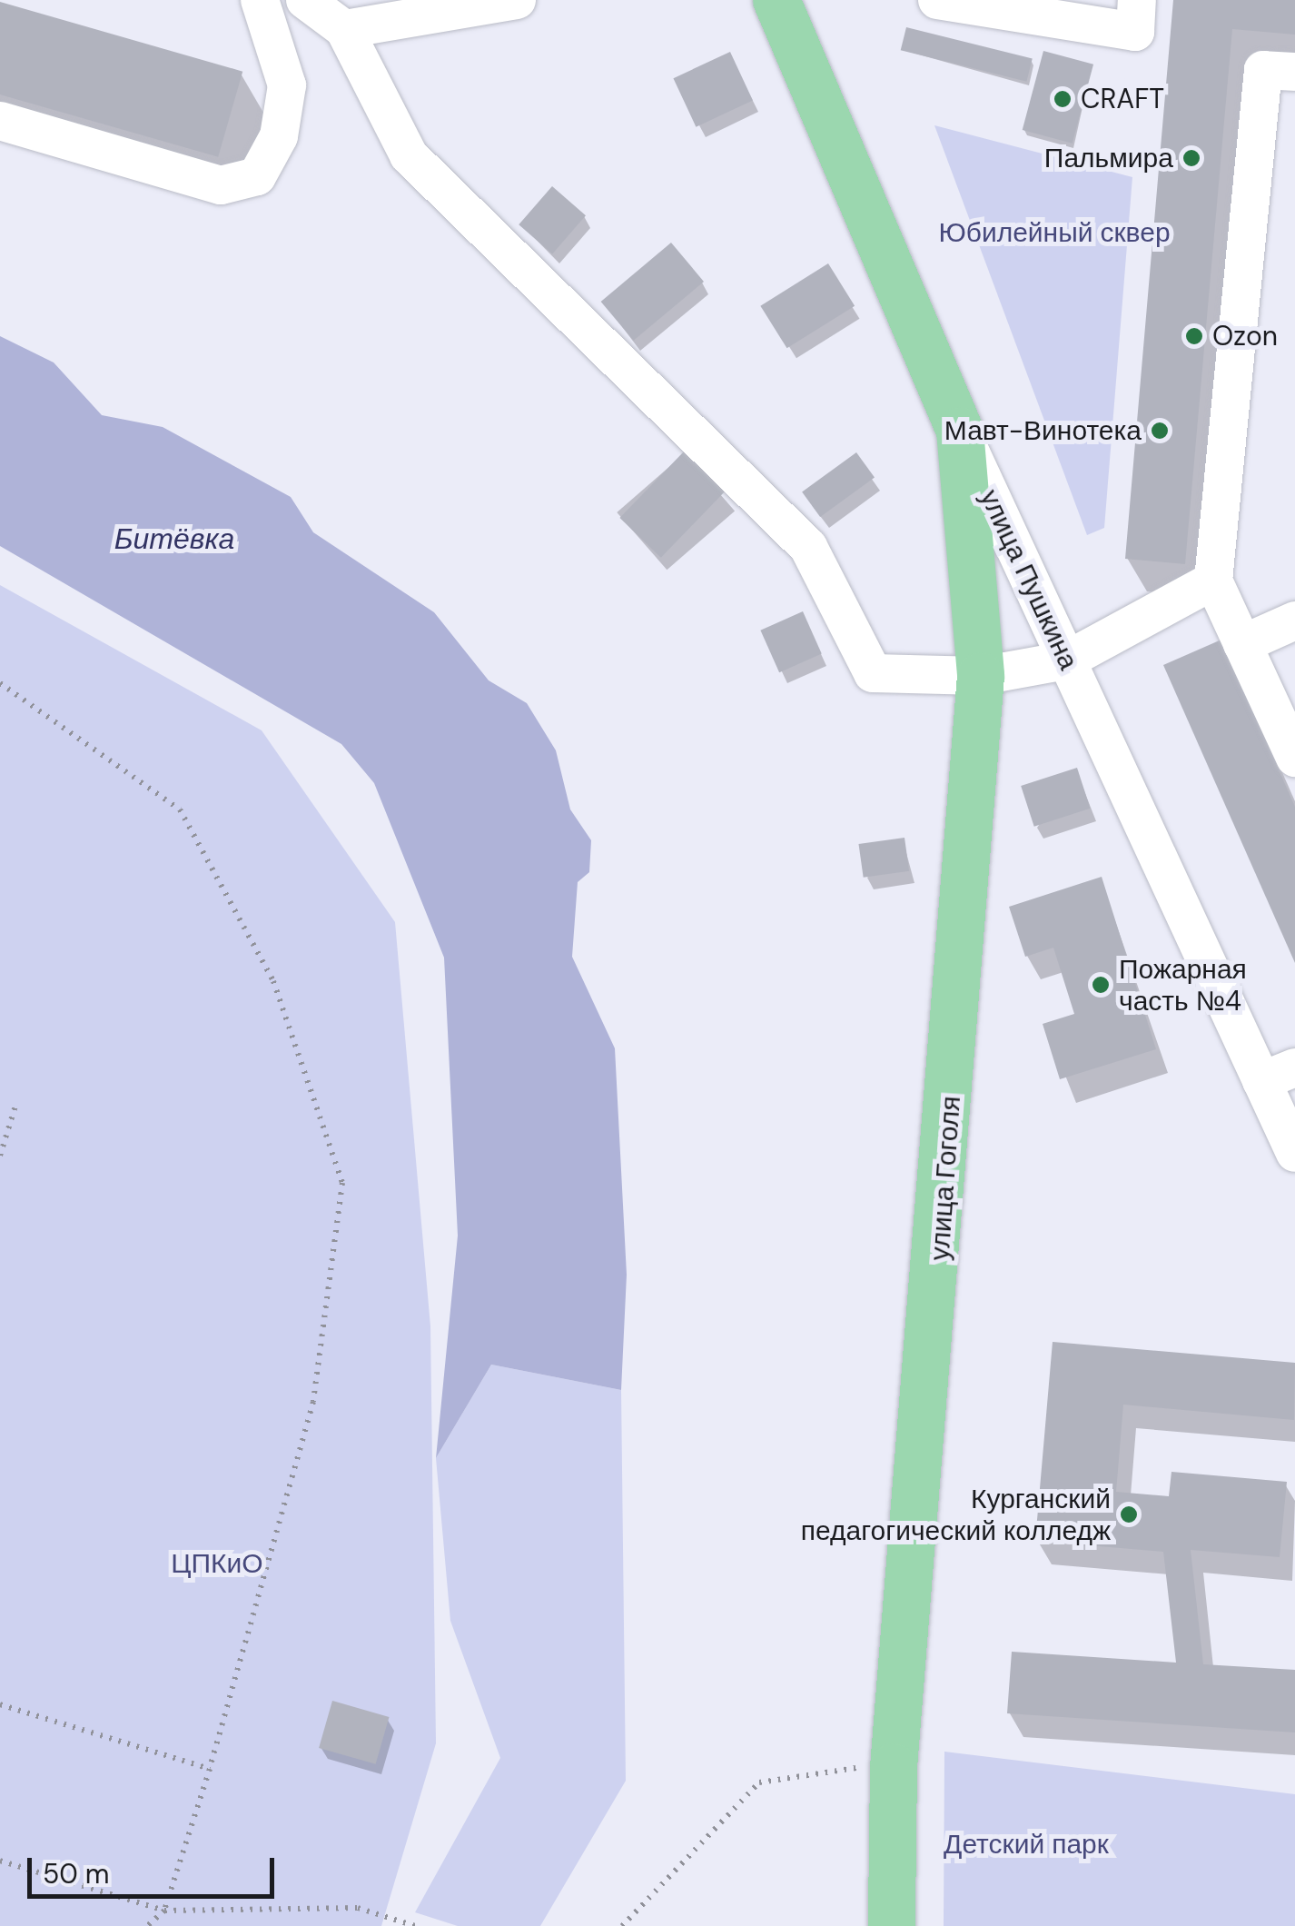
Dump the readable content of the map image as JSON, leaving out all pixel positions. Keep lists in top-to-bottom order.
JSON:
{
  "streets": {
    "main road": ["улица Пушкина", "улица Гоголя"]
  },
  "crossings": [
    ["улица Пушкина", "улица Гоголя"]
  ],
  "water": ["Битёвка"],
  "parks": ["Юбилейный сквер", "ЦПКиО", "Детский парк"],
  "places": [
    "CRAFT",
    "Пальмира",
    "Ozon",
    "Мавт-Винотека",
    "Пожарная часть №4",
    "Курганский педагогический колледж"
  ],
  "scale_bar": "50 m"
}
